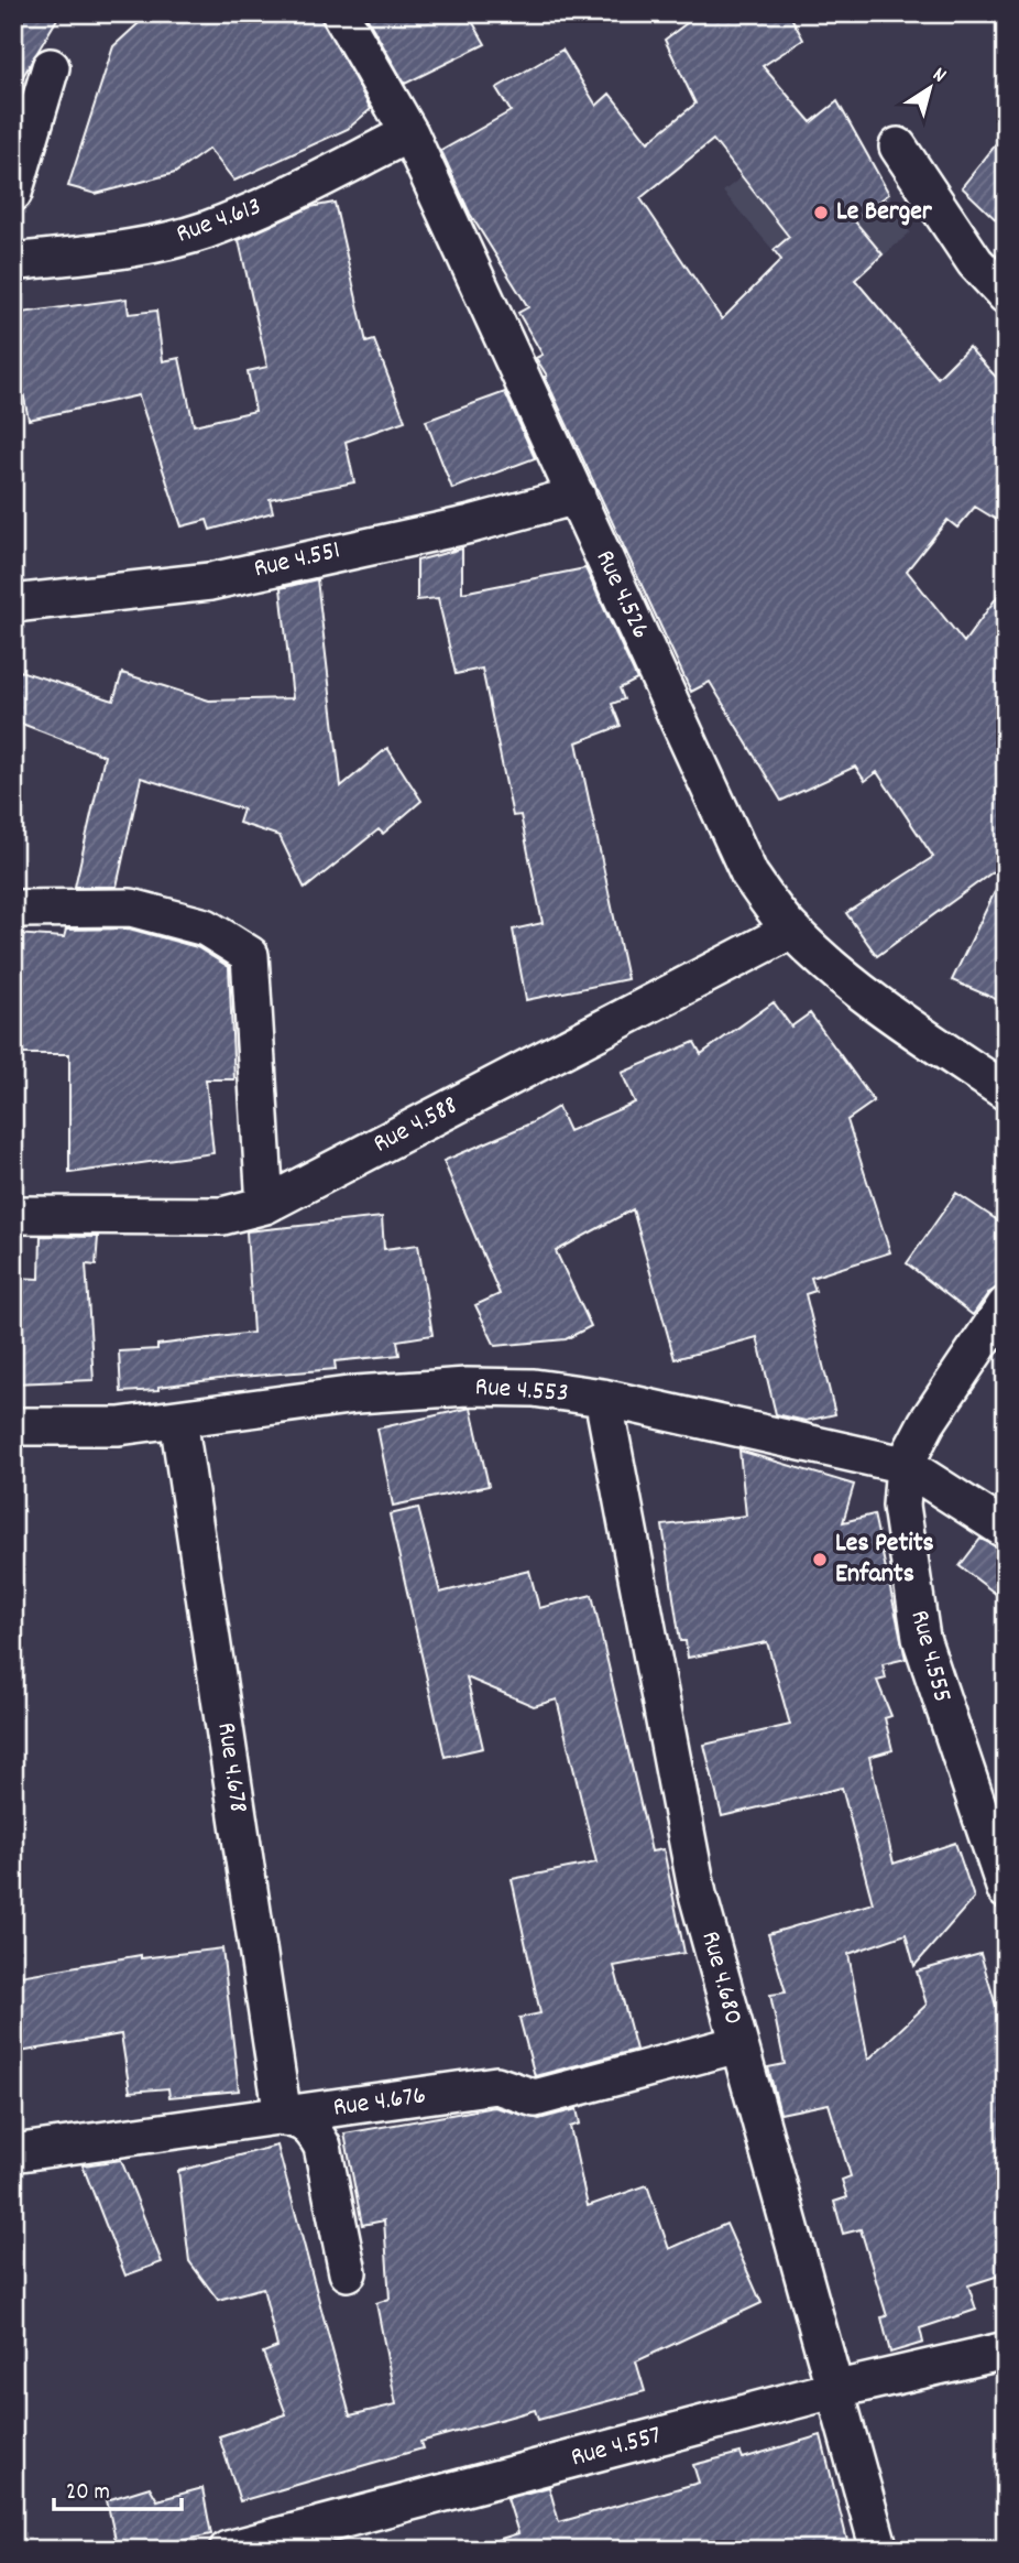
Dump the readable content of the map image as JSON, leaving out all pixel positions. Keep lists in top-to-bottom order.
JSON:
{
  "streets": {
    "street": [
      "Rue 4.613",
      "Rue 4.551",
      "Rue 4.526",
      "Rue 4.588",
      "Rue 4.553",
      "Rue 4.555",
      "Rue 4.678",
      "Rue 4.680",
      "Rue 4.676",
      "Rue 4.557"
    ]
  },
  "crossings": [
    ["Rue 4.613", "Rue 4.526"],
    ["Rue 4.551", "Rue 4.526"],
    ["Rue 4.526", "Rue 4.588"],
    ["Rue 4.553", "Rue 4.555"],
    ["Rue 4.553", "Rue 4.678"],
    ["Rue 4.553", "Rue 4.680"],
    ["Rue 4.678", "Rue 4.676"],
    ["Rue 4.680", "Rue 4.676"],
    ["Rue 4.680", "Rue 4.557"]
  ],
  "places": ["Le Berger", "Les Petits Enfants"],
  "scale_bar": "20 m",
  "north": "top right"
}
